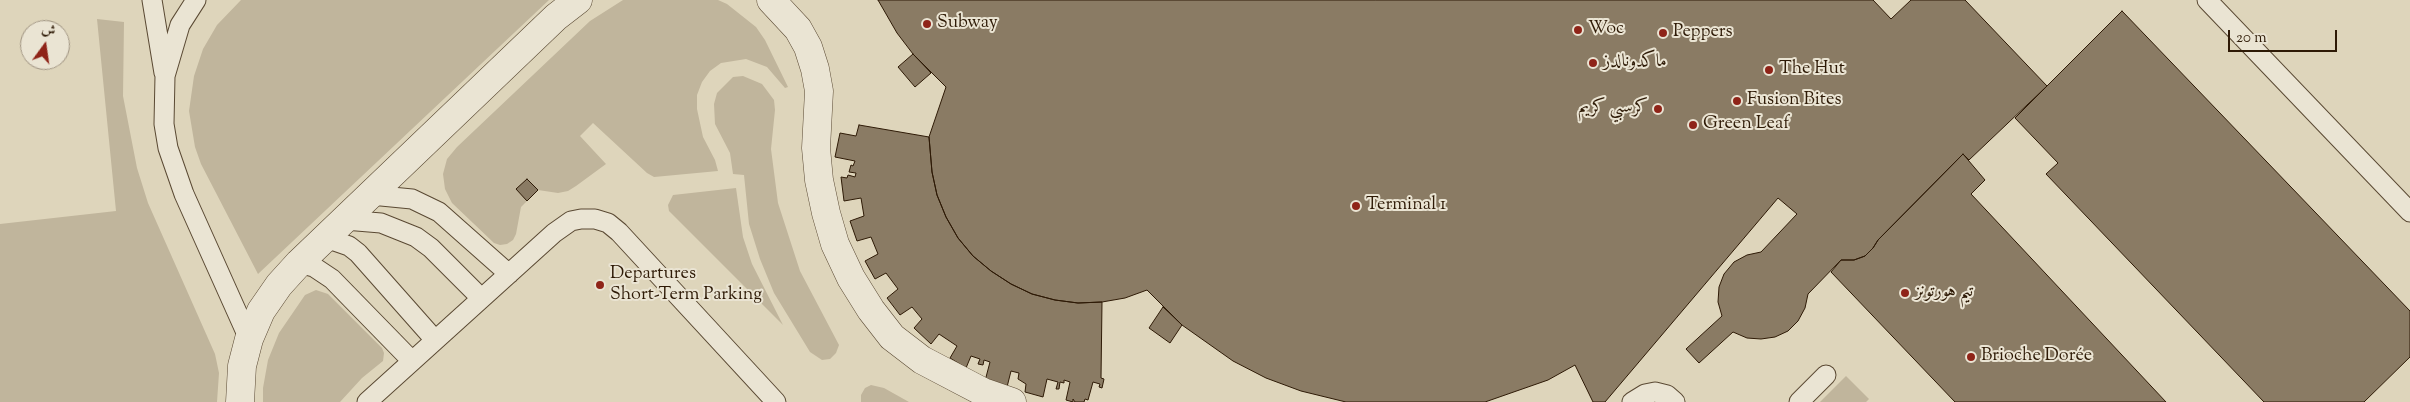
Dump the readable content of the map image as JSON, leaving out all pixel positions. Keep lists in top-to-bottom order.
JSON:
{
  "places": [
    "Subway",
    "Woc",
    "Peppers",
    "ماكدونالدز",
    "The Hut",
    "Fusion Bites",
    "كرسبي كريم",
    "Green Leaf",
    "Terminal 1",
    "Departures Short-Term Parking",
    "تيم هورتونز",
    "Brioche Dorée"
  ],
  "scale_bar": "20 m",
  "north": "top"
}
